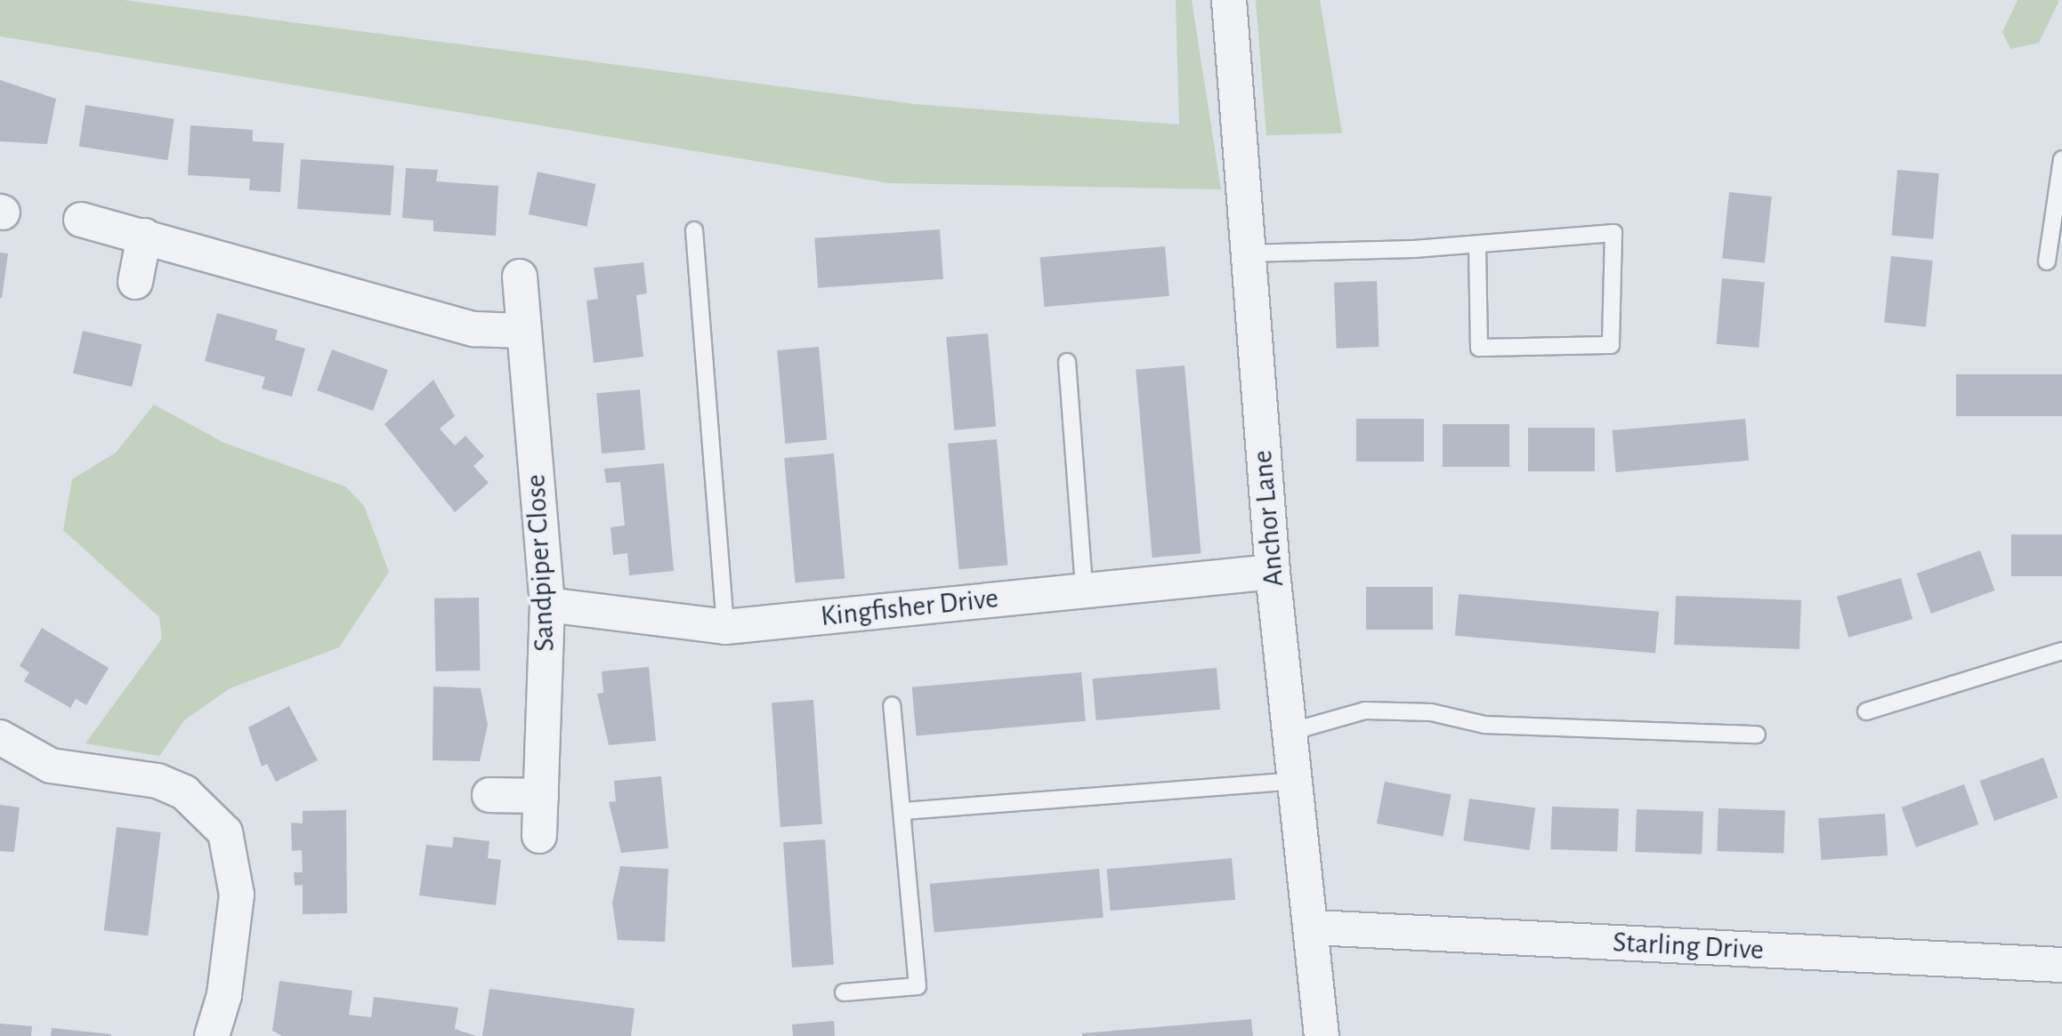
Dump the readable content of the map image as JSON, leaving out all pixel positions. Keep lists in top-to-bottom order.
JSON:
{
  "streets": {
    "street": [
      "Anchor Lane",
      "Sandpiper Close",
      "Kingfisher Drive",
      "Starling Drive"
    ]
  },
  "crossings": [
    ["Anchor Lane", "Kingfisher Drive"],
    ["Anchor Lane", "Starling Drive"],
    ["Sandpiper Close", "Kingfisher Drive"]
  ]
}
